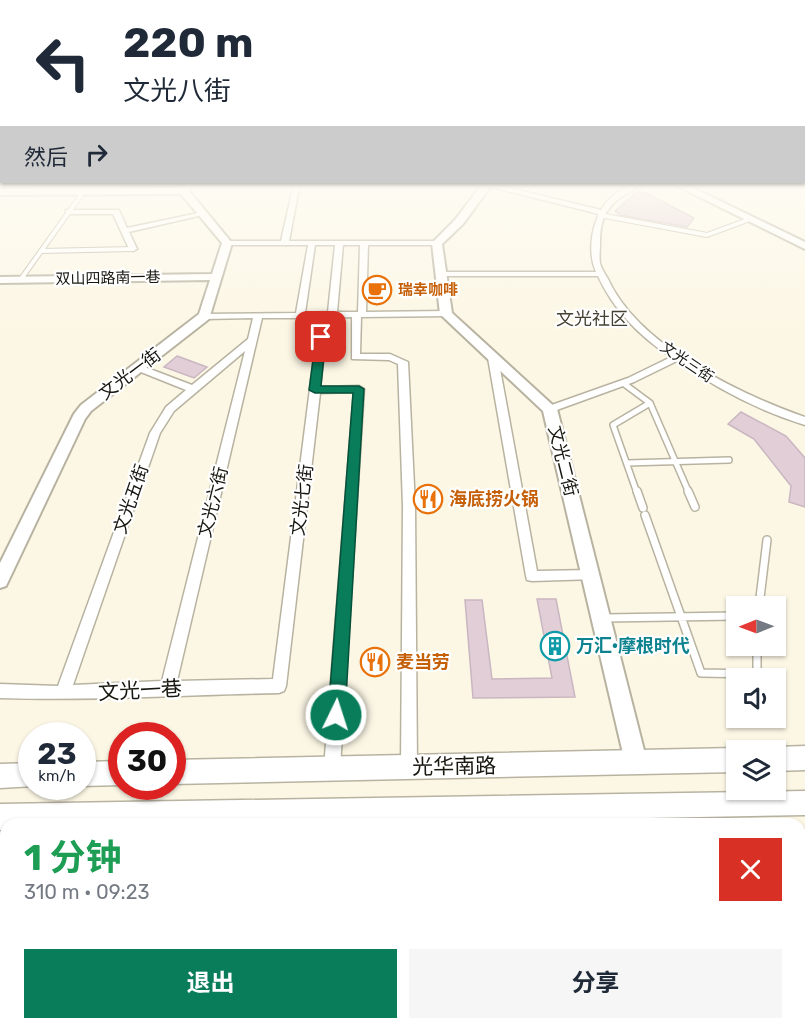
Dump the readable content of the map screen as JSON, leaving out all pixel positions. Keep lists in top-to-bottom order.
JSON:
{
  "streets": {
    "main road": ["光华南路"],
    "street": [
      "双山四路南一巷",
      "文光三街",
      "文光一街",
      "文光二街",
      "文光五街",
      "文光七街",
      "文光六街",
      "文光一巷"
    ]
  },
  "crossings": [
    ["文光二街", "光华南路"],
    ["文光五街", "文光六街"],
    ["文光五街", "文光一巷"],
    ["文光七街", "文光一巷"],
    ["文光六街", "文光一巷"]
  ],
  "districts": ["文光社区"],
  "places": {
    "cafe": ["瑞幸咖啡"],
    "restaurant": ["海底捞火锅", "麦当劳"],
    "building": ["万汇·摩根时代"]
  },
  "north": "left",
  "page": {
    "turn": ["220 m", "文光八街"],
    "then": "然后",
    "speed": "23 km/h",
    "limit": "30",
    "heading": ["1 分钟", "310 m · 09:23"],
    "buttons": ["退出", "分享"]
  }
}
